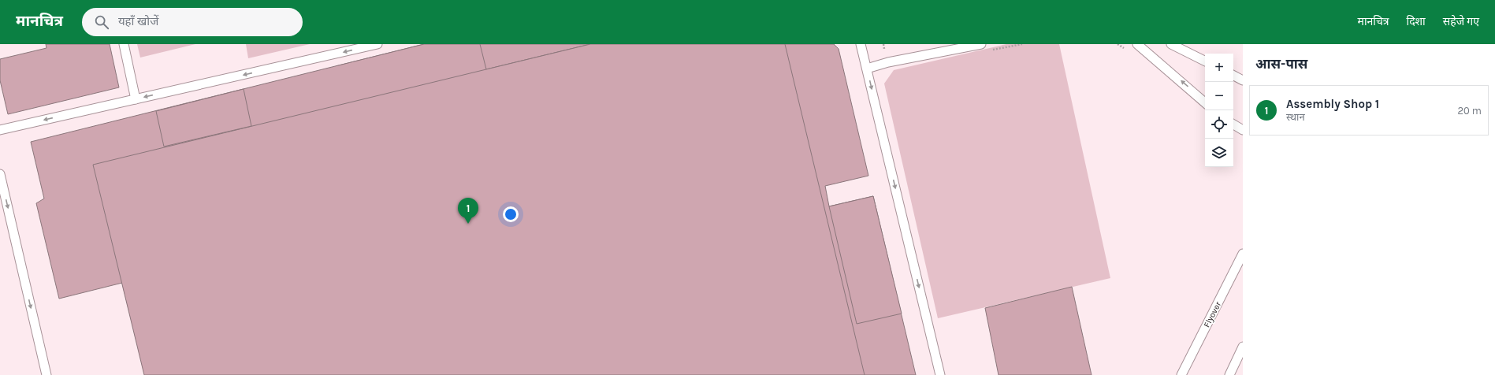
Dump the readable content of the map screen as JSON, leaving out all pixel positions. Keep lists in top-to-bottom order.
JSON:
{
  "streets": {
    "lane": ["Flyover"]
  },
  "page": {
    "header": "मानचित्र",
    "search": "यहाँ खोजें",
    "nav": ["मानचित्र", "दिशा", "सहेजे गए"],
    "heading": "आस-पास",
    "map_buttons": ["+", "−"],
    "list": [
      {
        "mark": "1",
        "name": "Assembly Shop 1",
        "note": "स्थान",
        "value": "20 m"
      }
    ],
    "pins": "1"
  }
}
